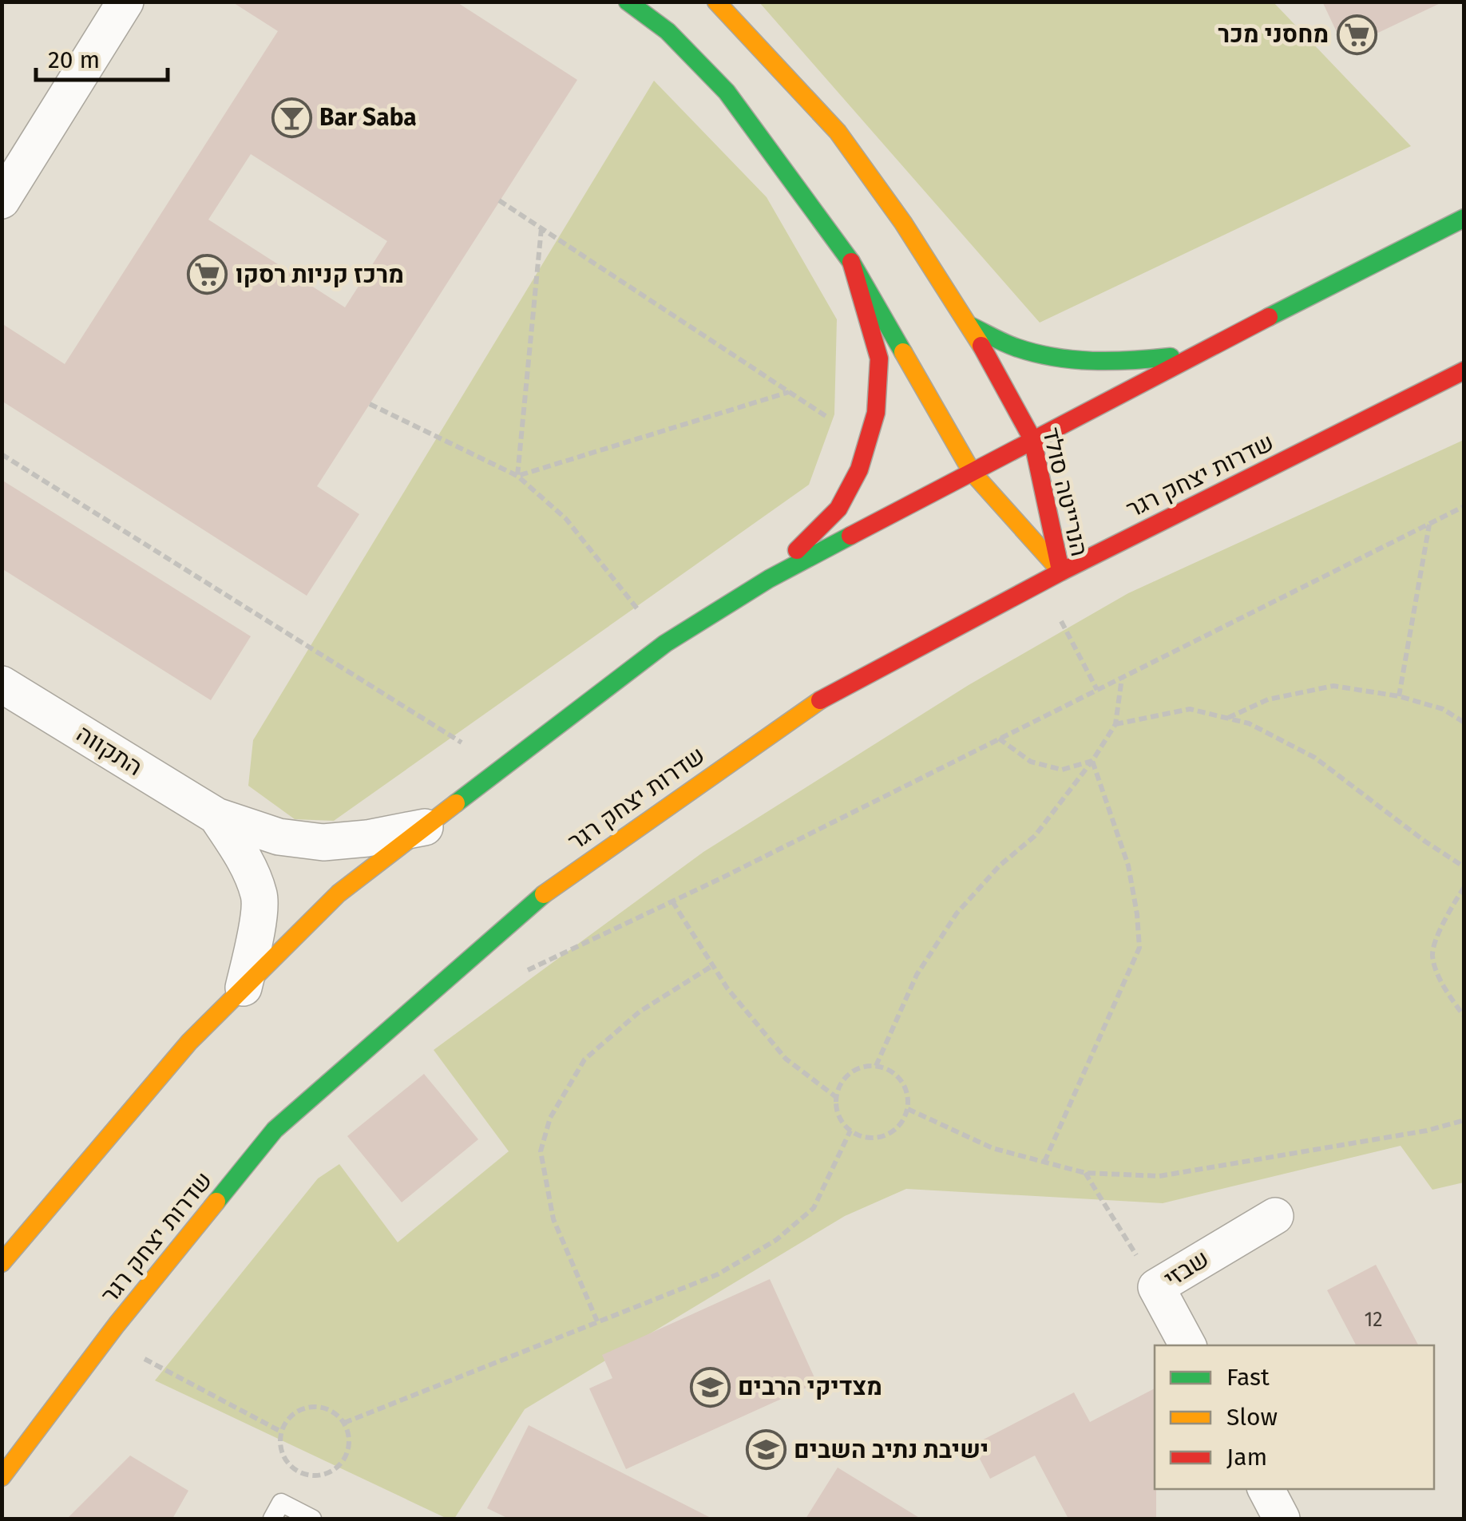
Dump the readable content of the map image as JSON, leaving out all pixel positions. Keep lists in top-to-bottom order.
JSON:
{
  "streets": {
    "main road": ["שדרות יצחק רגר", "הנרייטה סולד"],
    "street": ["התקווה", "שבזי"]
  },
  "crossings": [
    ["שדרות יצחק רגר", "הנרייטה סולד"]
  ],
  "places": {
    "supermarket": ["מחסני מכר", "מרכז קניות רסקו"],
    "bar": ["Bar Saba"],
    "school or university": ["מצדיקי הרבים", "ישיבת נתיב השבים"]
  },
  "house_numbers": ["12"],
  "legend": ["Fast", "Slow", "Jam"],
  "scale_bar": "20 m"
}
